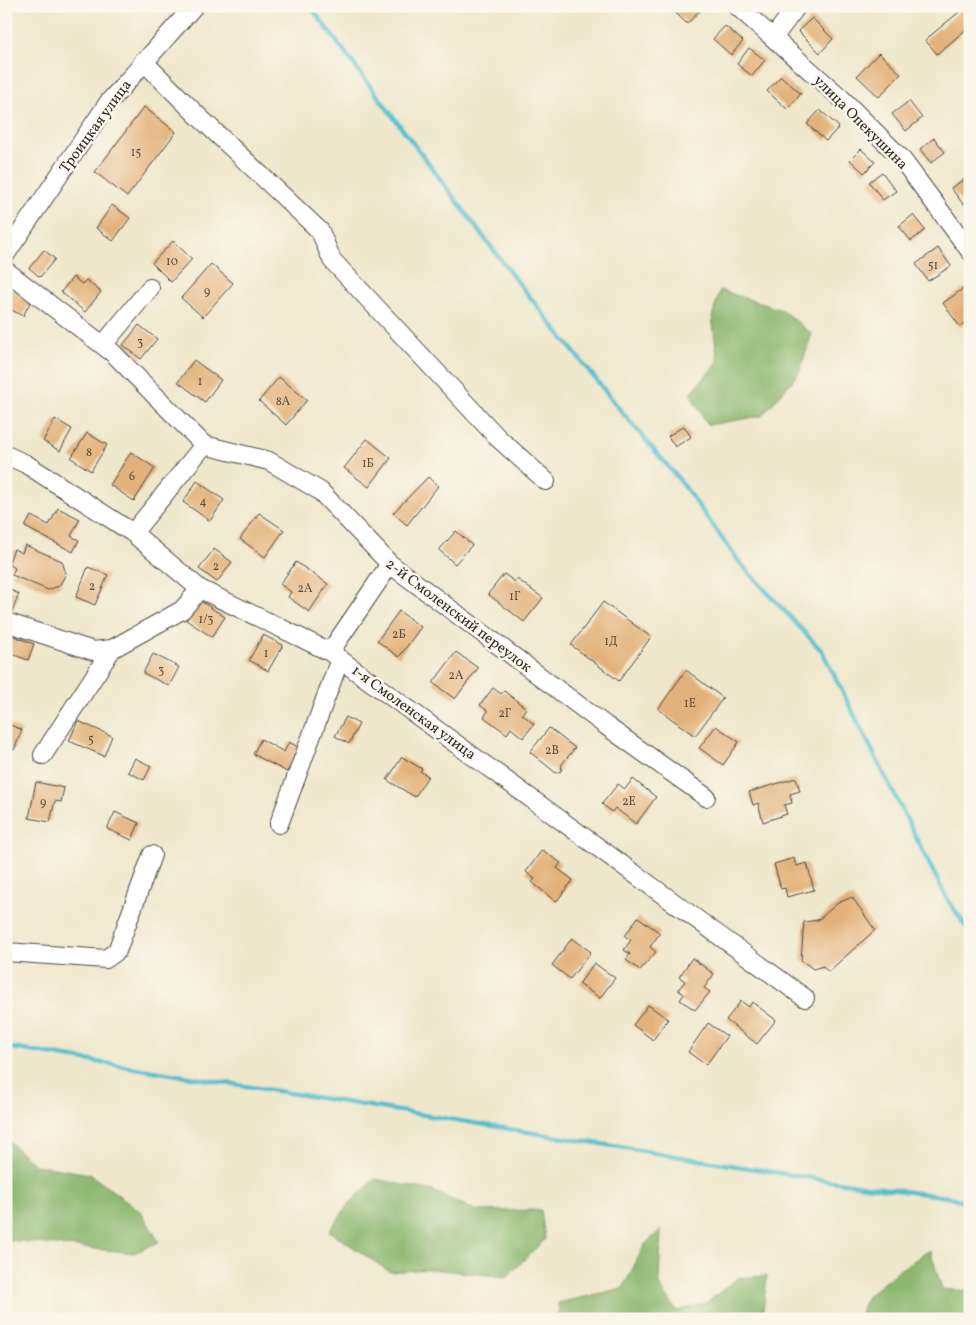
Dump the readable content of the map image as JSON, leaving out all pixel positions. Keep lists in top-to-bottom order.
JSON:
{
  "streets": {
    "street": [
      "улица Опекушина",
      "Троицкая улица",
      "2-й Смоленский переулок",
      "1-я Смоленская улица"
    ]
  },
  "house_numbers": [
    "15",
    "10",
    "51",
    "9",
    "3",
    "1",
    "8А",
    "8",
    "1Б",
    "6",
    "4",
    "2",
    "2",
    "2А",
    "1Г",
    "1/3",
    "2Б",
    "1Д",
    "1",
    "3",
    "2А",
    "1Е",
    "2Г",
    "5",
    "2В",
    "2Е",
    "9"
  ]
}
